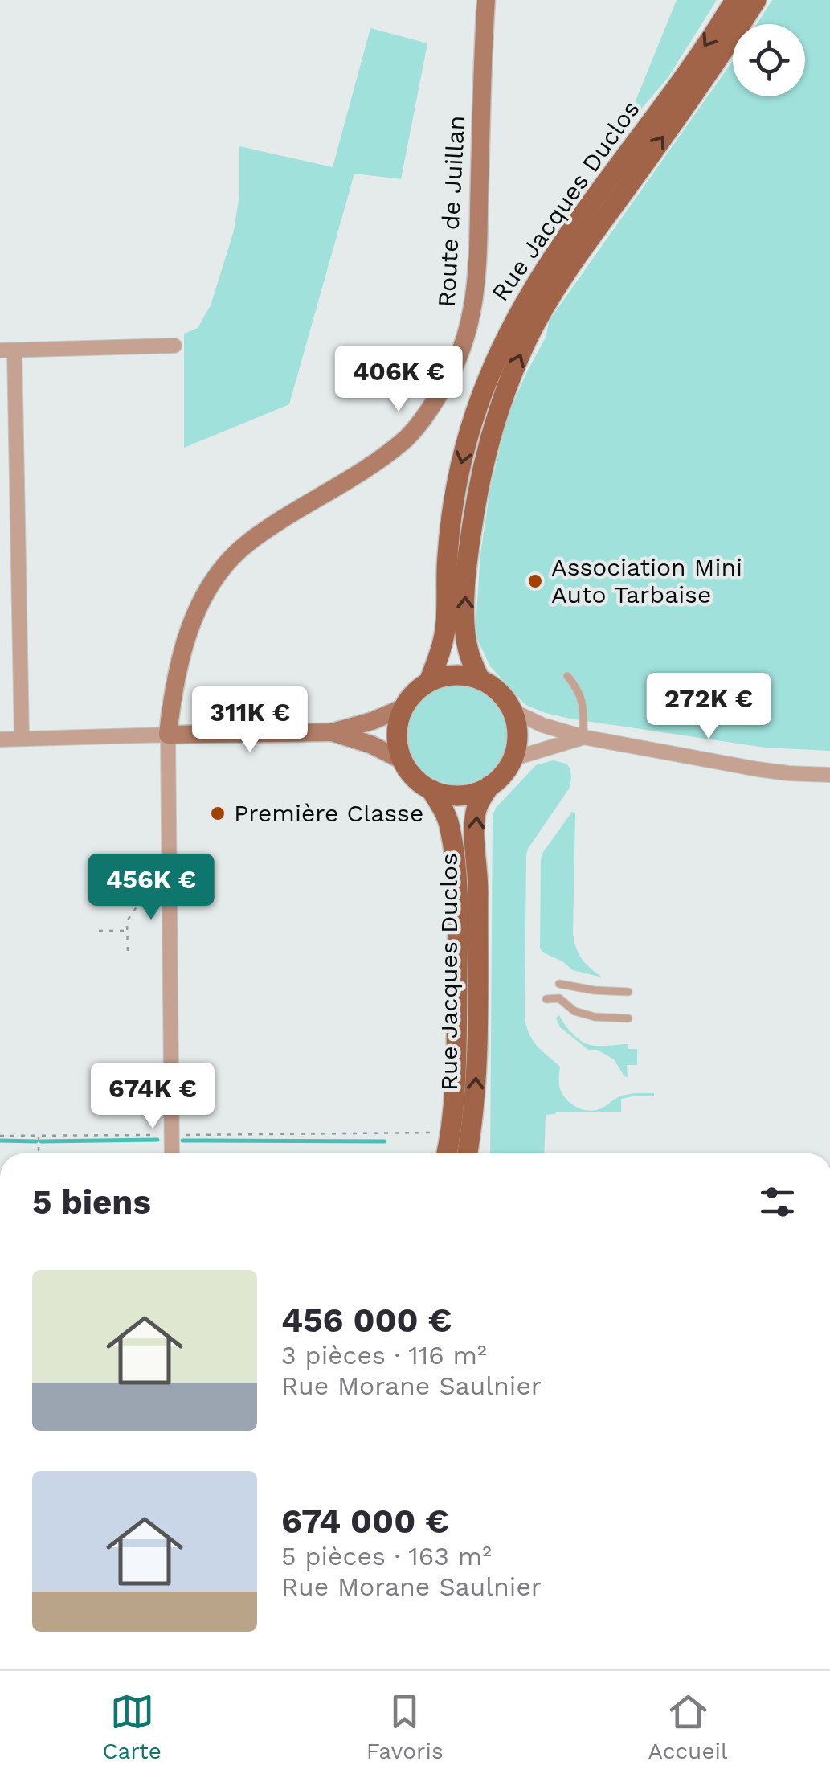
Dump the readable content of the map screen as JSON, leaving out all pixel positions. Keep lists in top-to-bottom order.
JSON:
{
  "streets": {
    "main road": ["Rue Jacques Duclos"],
    "street": ["Route de Juillan"]
  },
  "places": ["Association Mini Auto Tarbaise", "Première Classe"],
  "page": {
    "price": [
      "406K €",
      "272K €",
      "311K €",
      "456K €",
      "674K €"
    ],
    "heading": "5 biens",
    "list": [
      {
        "name": "456 000 €",
        "note": "3 pièces · 116 m² · Rue Morane Saulnier"
      },
      {
        "name": "674 000 €",
        "note": "5 pièces · 163 m² · Rue Morane Saulnier"
      }
    ],
    "tabs": ["Carte", "Favoris", "Accueil"]
  }
}
